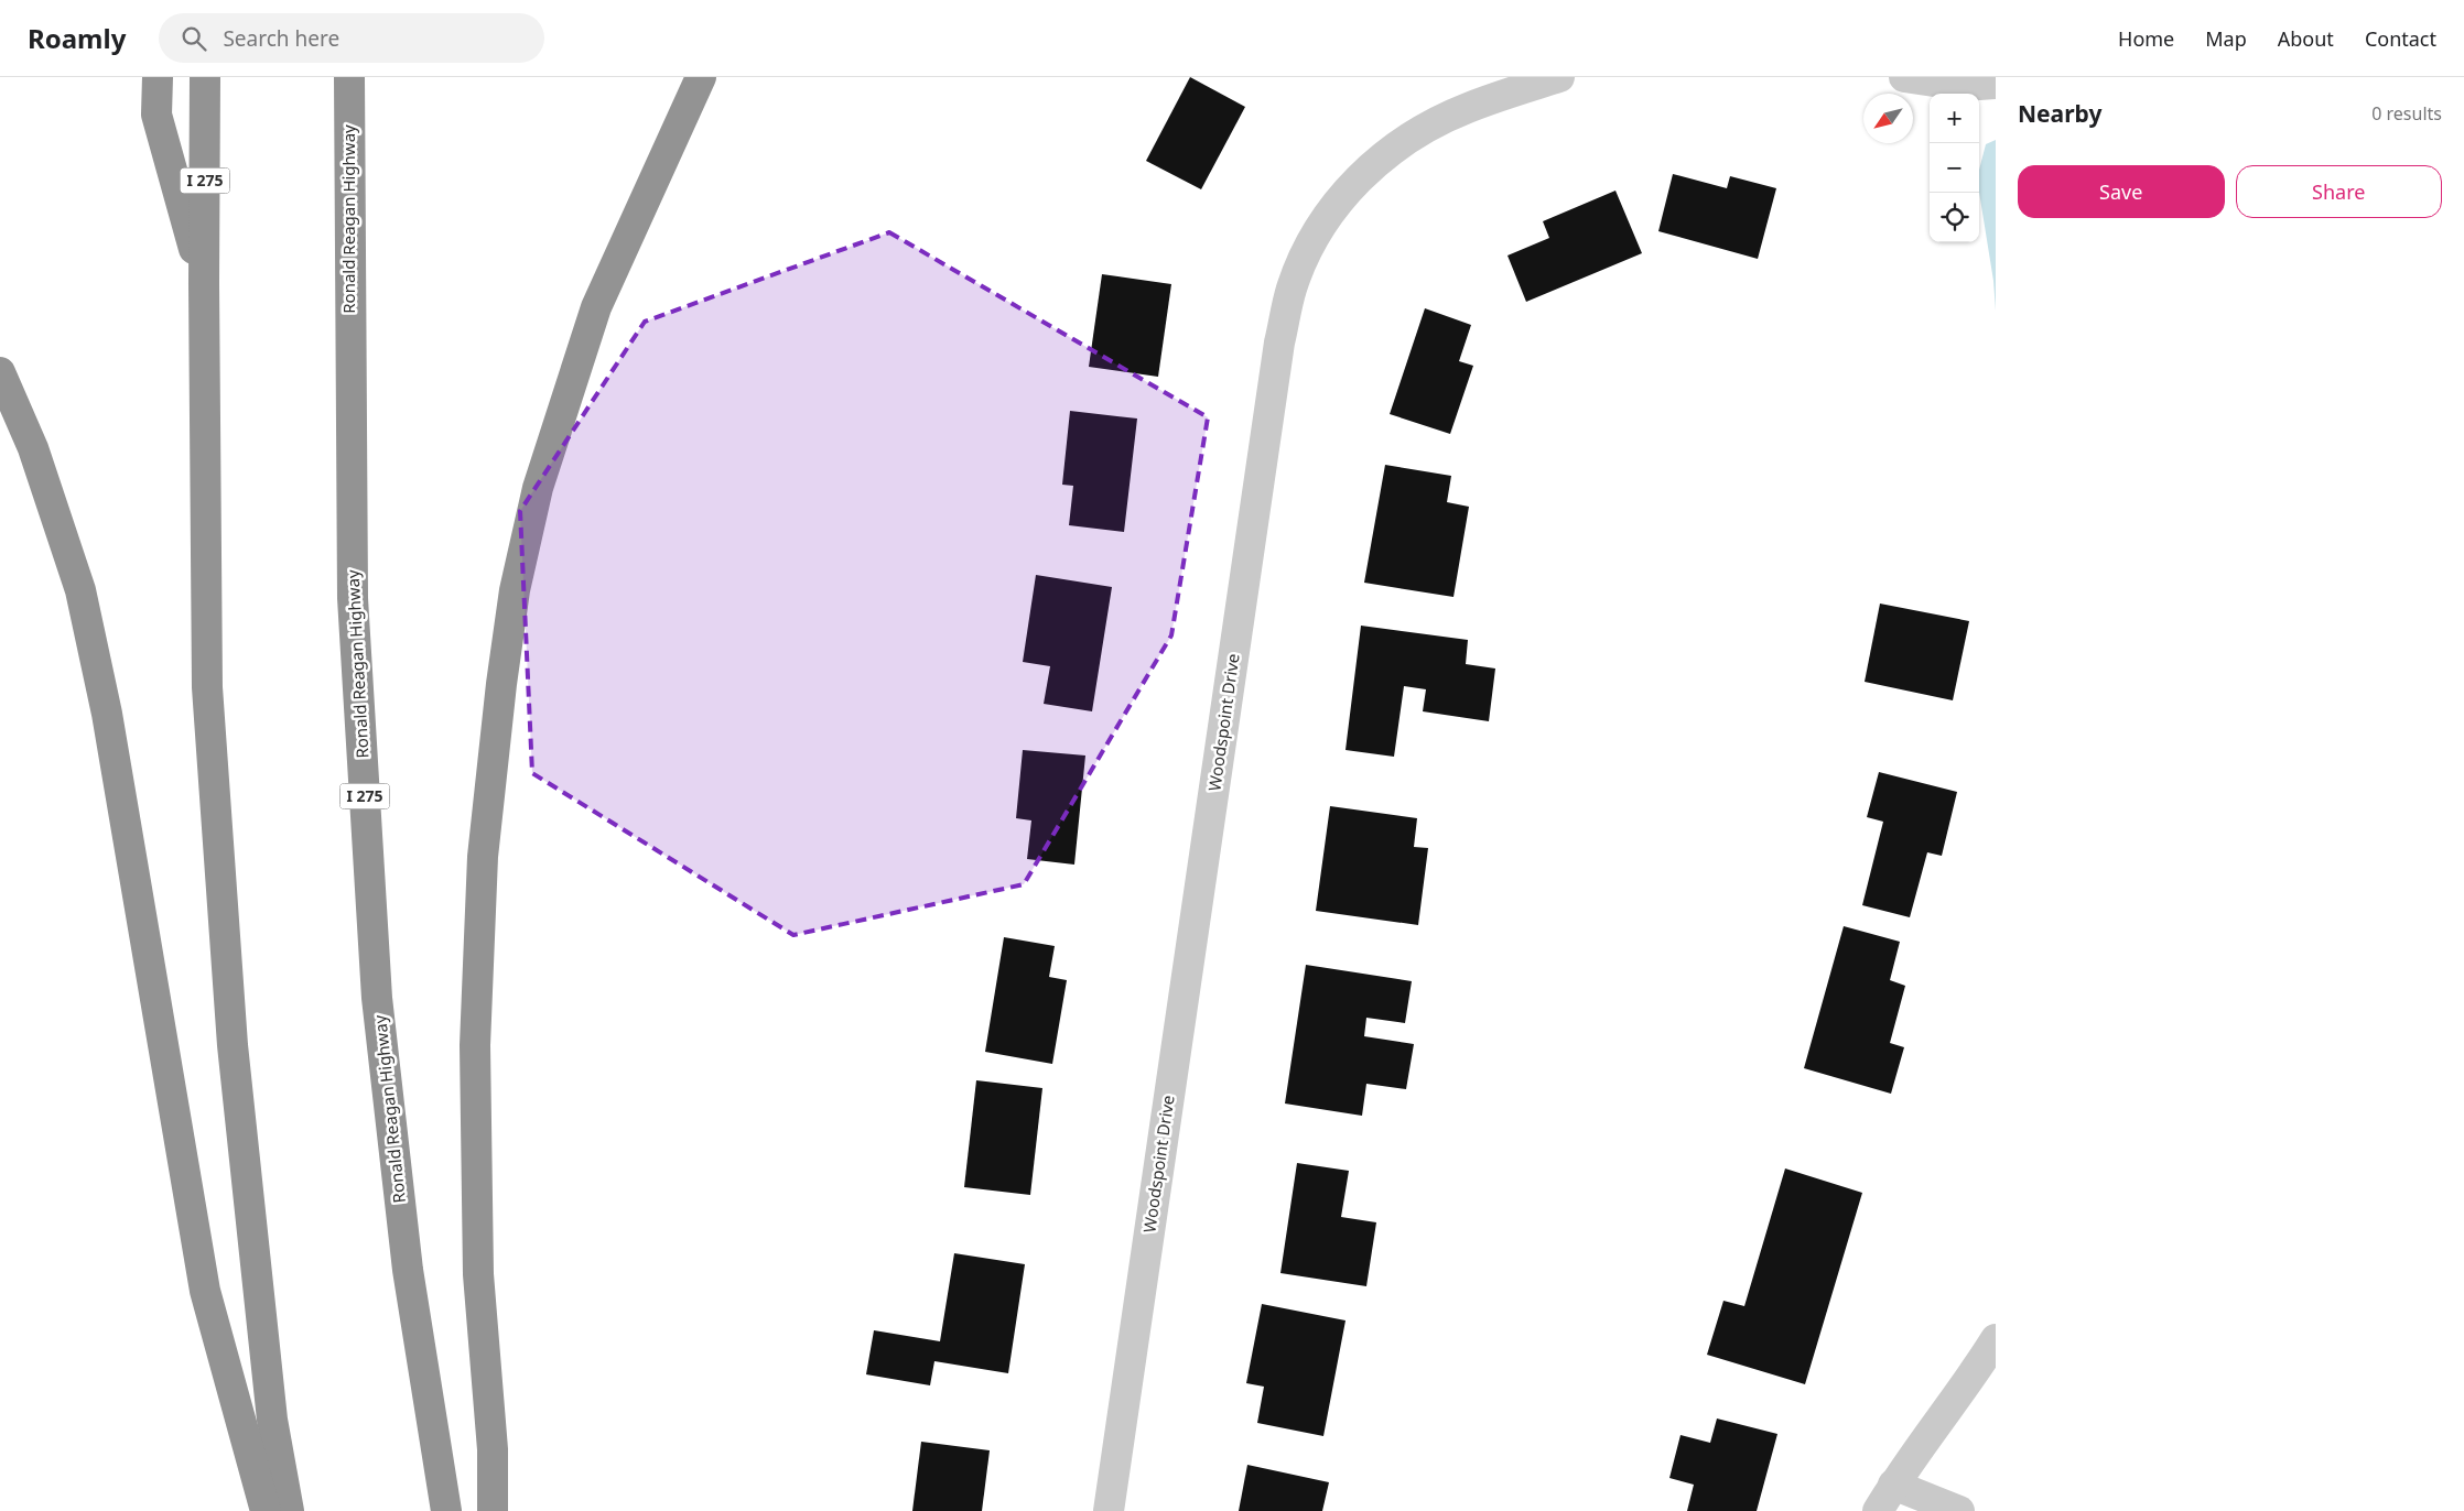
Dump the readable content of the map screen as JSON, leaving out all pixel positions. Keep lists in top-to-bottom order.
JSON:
{
  "streets": {
    "highway": ["I 275", "Ronald Reagan Highway"],
    "street": ["Woodspoint Drive"]
  },
  "north": "bottom left",
  "page": {
    "header": "Roamly",
    "search": "Search here",
    "nav": [
      "Home",
      "Map",
      "About",
      "Contact"
    ],
    "heading": ["Nearby", "0 results"],
    "map_buttons": ["+", "−"],
    "buttons": ["Save", "Share"]
  }
}
